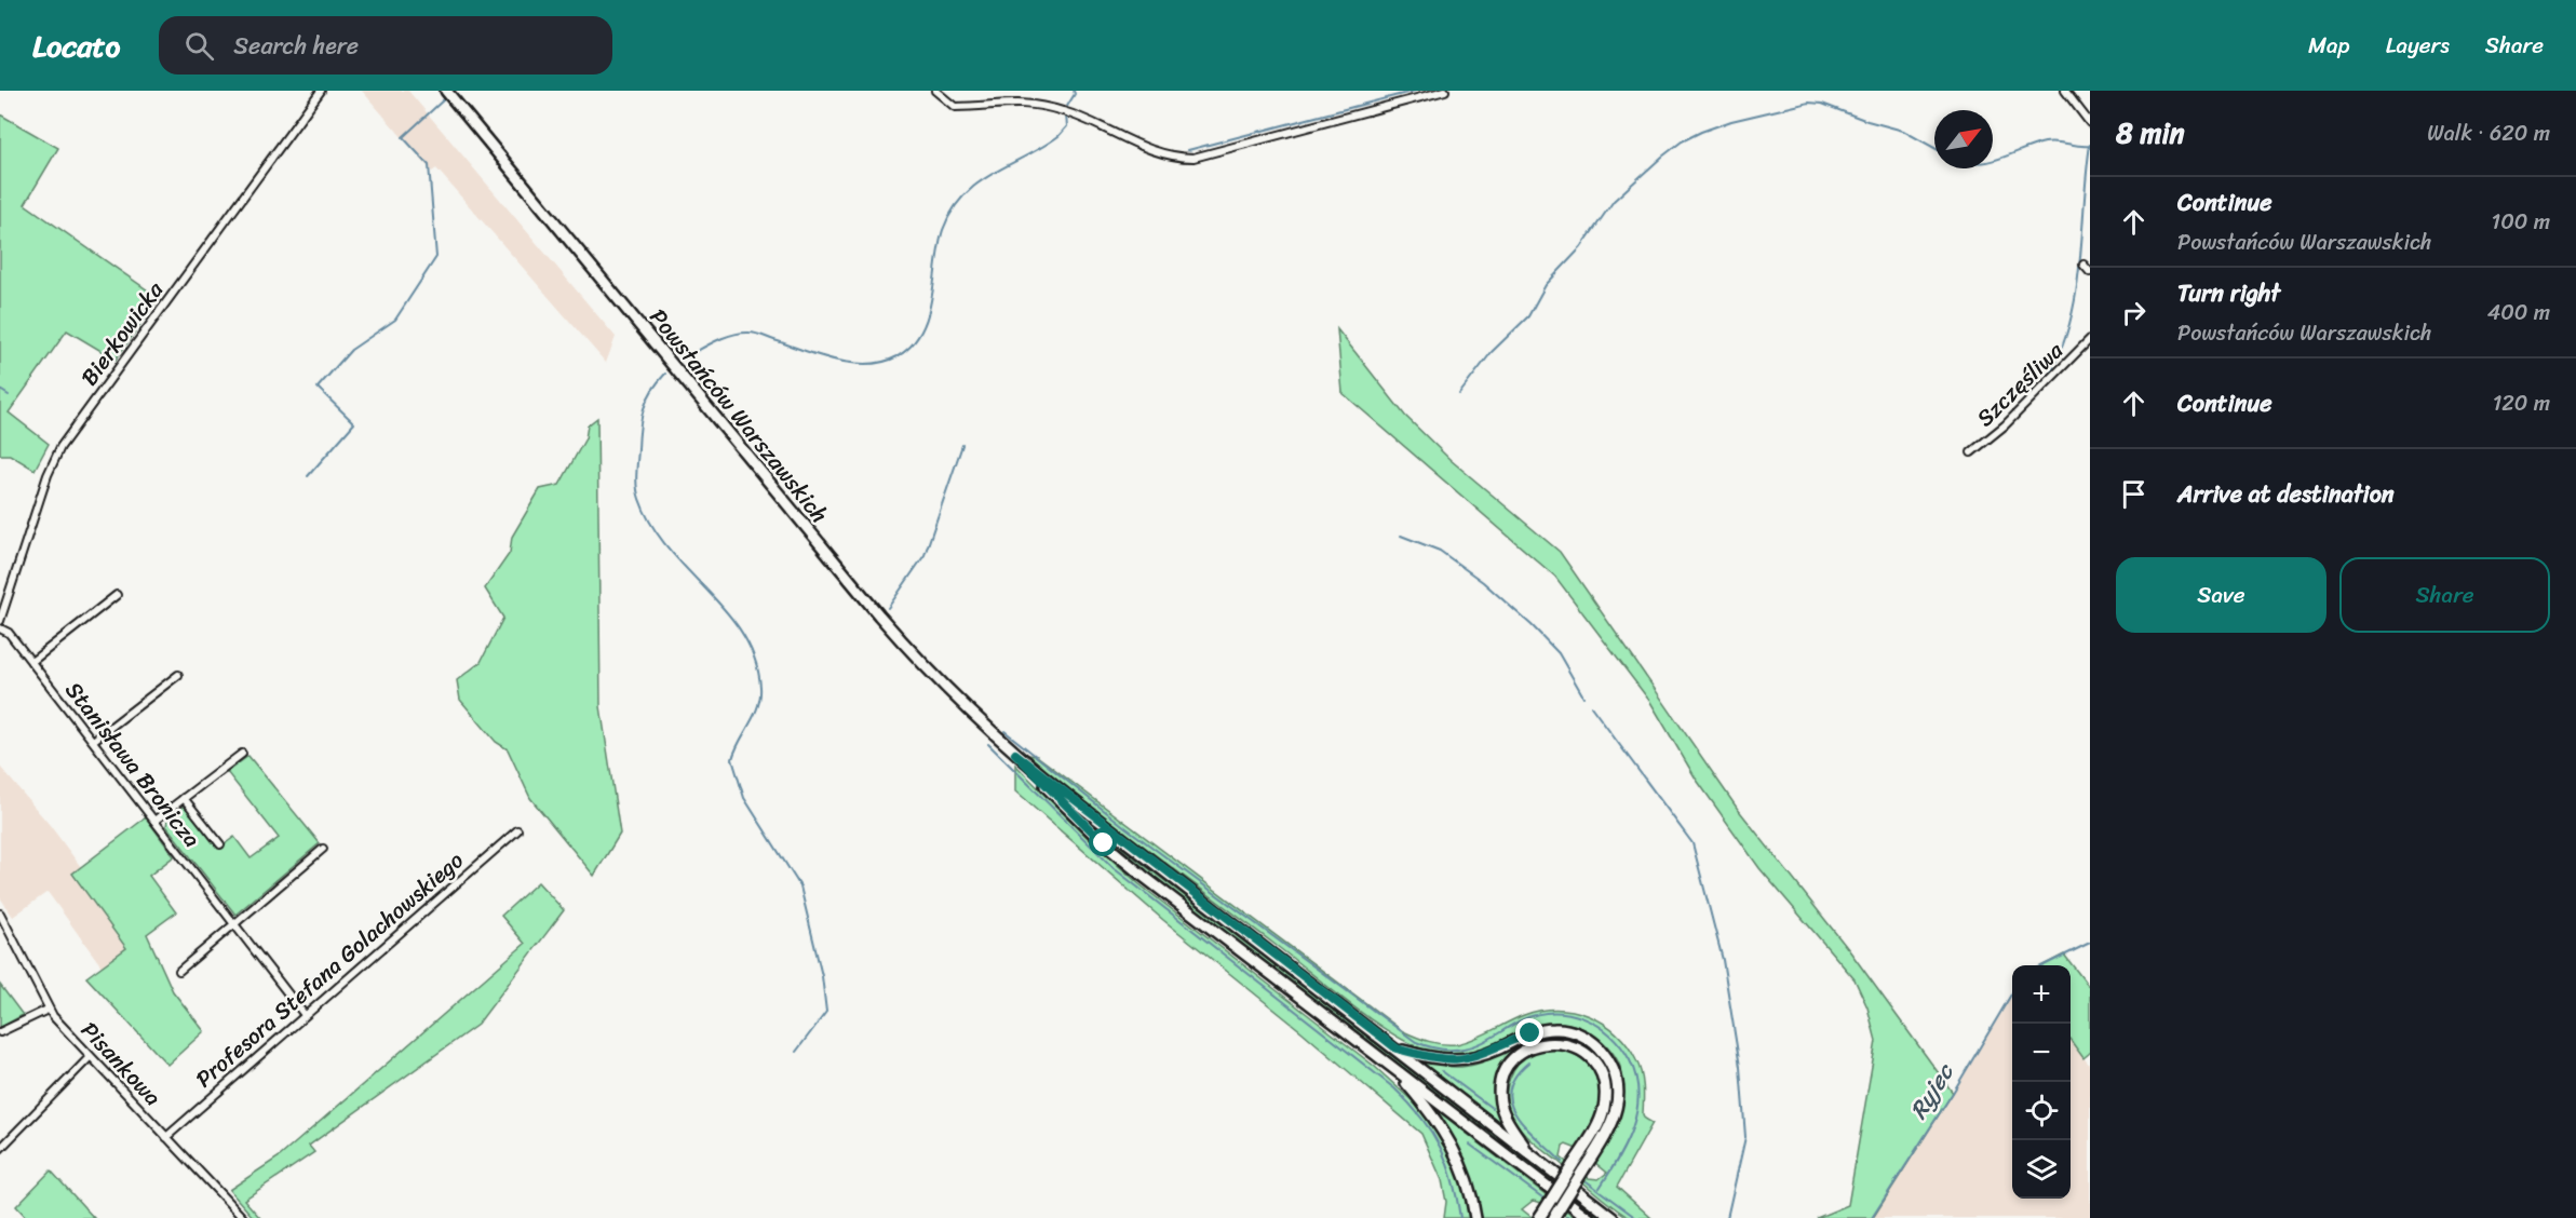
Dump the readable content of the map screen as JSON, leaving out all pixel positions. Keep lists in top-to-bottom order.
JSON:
{
  "streets": {
    "main road": ["Powstańców Warszawskich"],
    "street": [
      "Bierkowicka",
      "Szczęśliwa",
      "Stanisława Bronicza",
      "Profesora Stefana Golachowskiego",
      "Pisankowa"
    ]
  },
  "crossings": [
    ["Stanisława Bronicza", "Profesora Stefana Golachowskiego"],
    ["Profesora Stefana Golachowskiego", "Pisankowa"]
  ],
  "water": ["Ryjec"],
  "north": "top right",
  "page": {
    "header": "Locato",
    "search": "Search here",
    "nav": ["Map", "Layers", "Share"],
    "heading": ["8 min", "Walk · 620 m"],
    "list": [
      ["Continue", "Powstańców Warszawskich", "100 m"],
      ["Turn right", "Powstańców Warszawskich", "400 m"],
      ["Continue", "120 m"],
      "Arrive at destination"
    ],
    "buttons": ["Save", "Share"],
    "map_buttons": ["+", "−"]
  }
}
